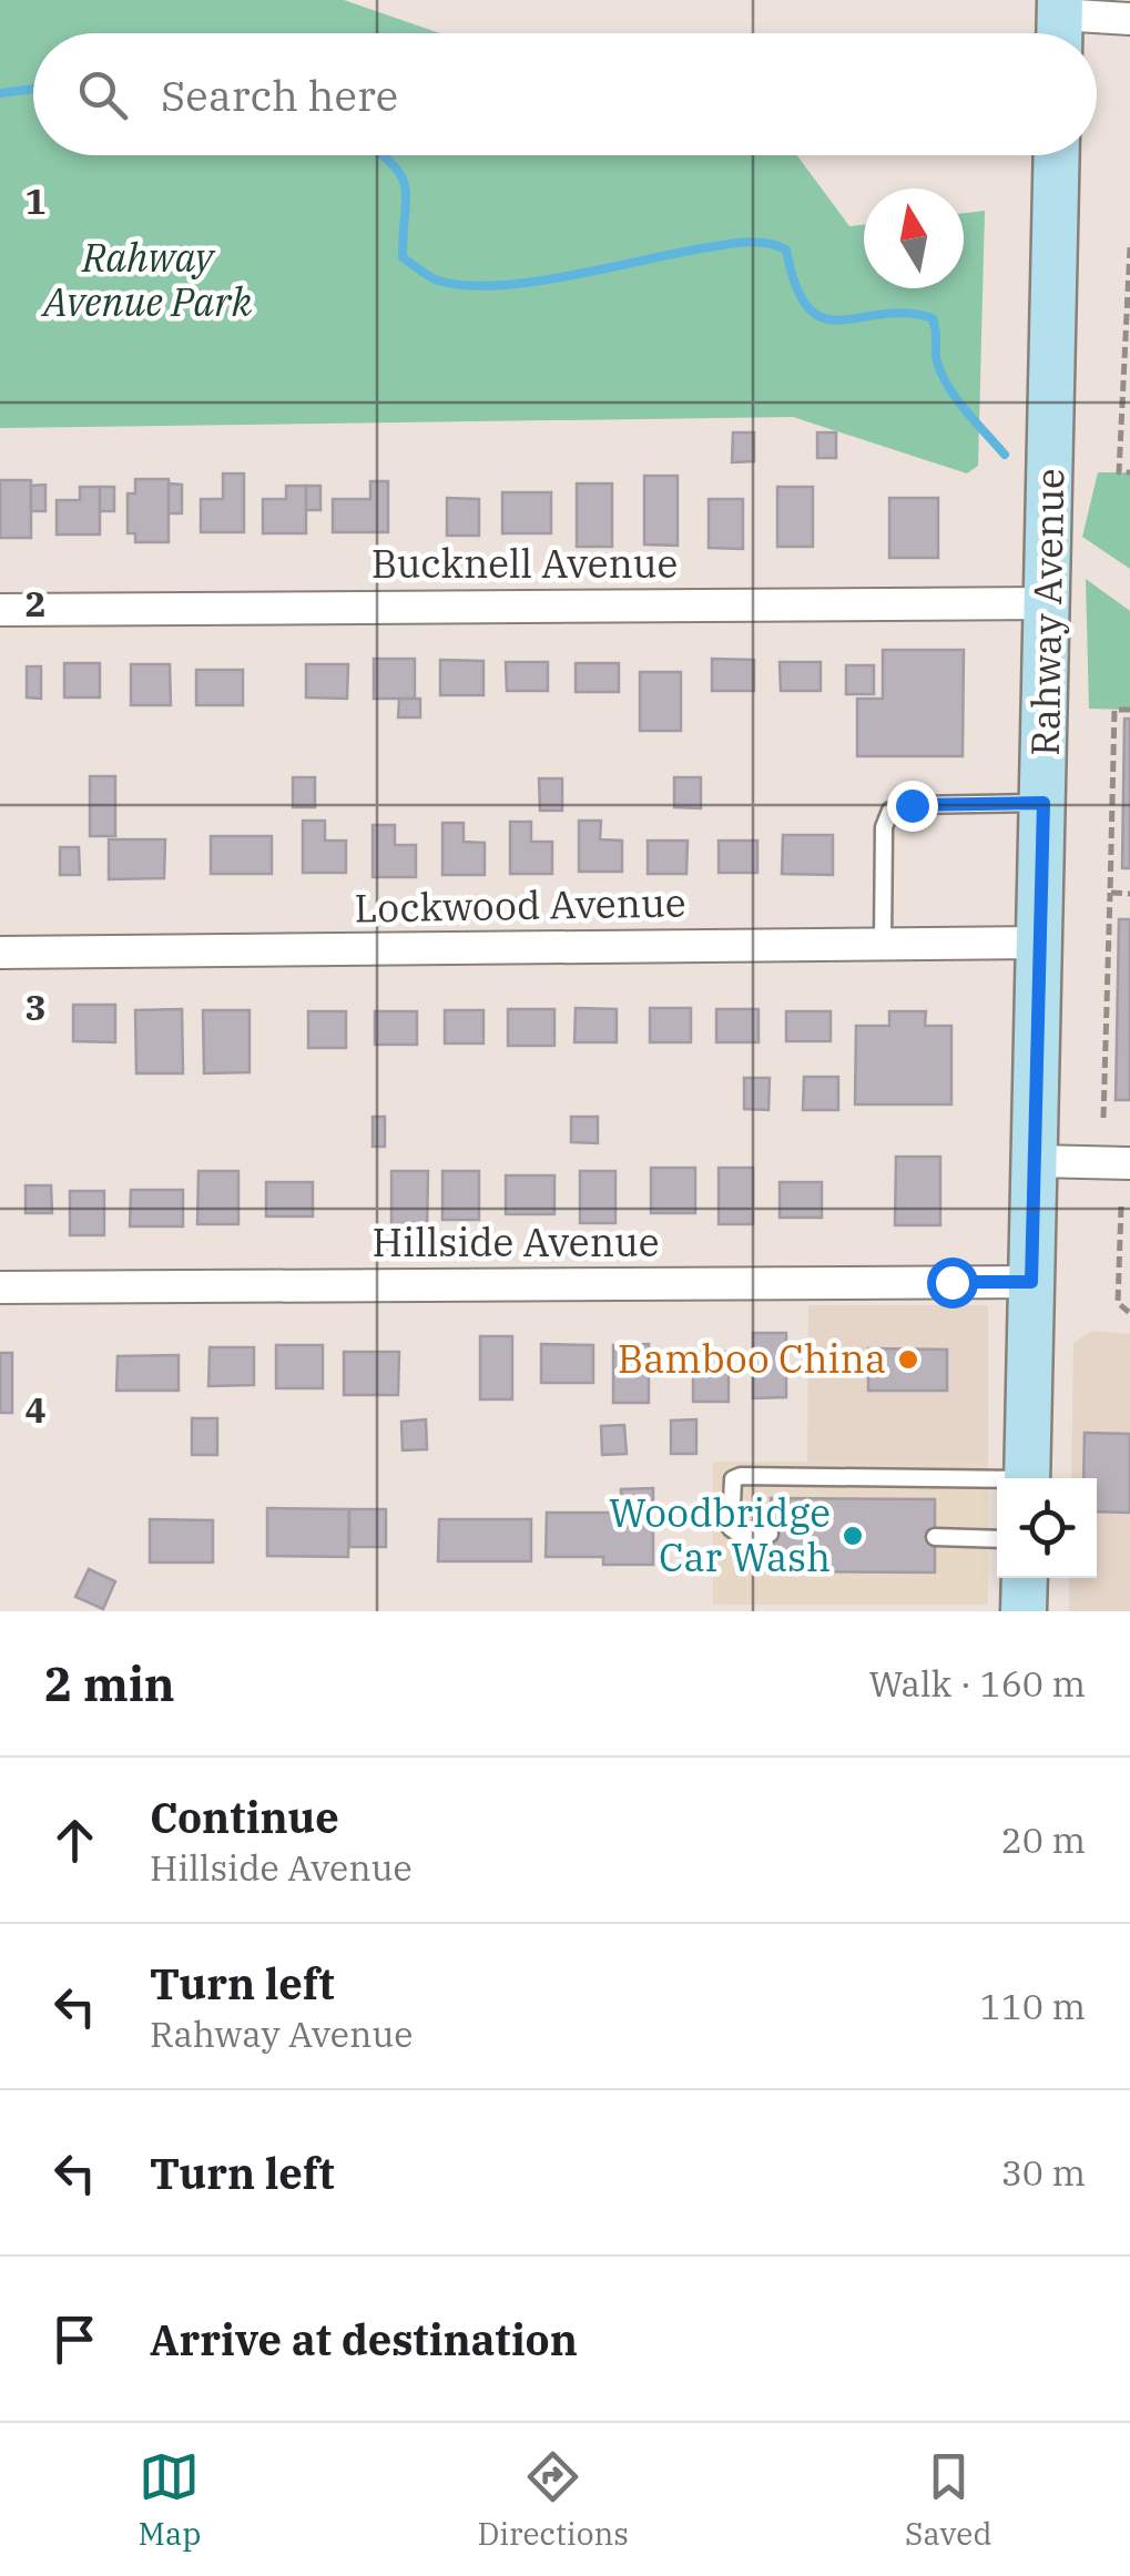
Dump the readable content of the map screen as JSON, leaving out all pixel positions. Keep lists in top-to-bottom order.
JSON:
{
  "streets": {
    "street": [
      "Bucknell Avenue",
      "Rahway Avenue",
      "Lockwood Avenue",
      "Hillside Avenue"
    ]
  },
  "crossings": [
    ["Bucknell Avenue", "Rahway Avenue"],
    ["Rahway Avenue", "Lockwood Avenue"],
    ["Rahway Avenue", "Hillside Avenue"]
  ],
  "parks": ["Rahway Avenue Park"],
  "places": ["Bamboo China", "Woodbridge Car Wash"],
  "north": "top",
  "page": {
    "search": "Search here",
    "heading": ["2 min", "Walk · 160 m"],
    "list": [
      ["Continue", "Hillside Avenue", "20 m"],
      ["Turn left", "Rahway Avenue", "110 m"],
      ["Turn left", "30 m"],
      "Arrive at destination"
    ],
    "nav": ["Map", "Directions", "Saved"]
  },
  "grid": {
    "rows": [
      "1",
      "2",
      "3",
      "4"
    ]
  }
}
